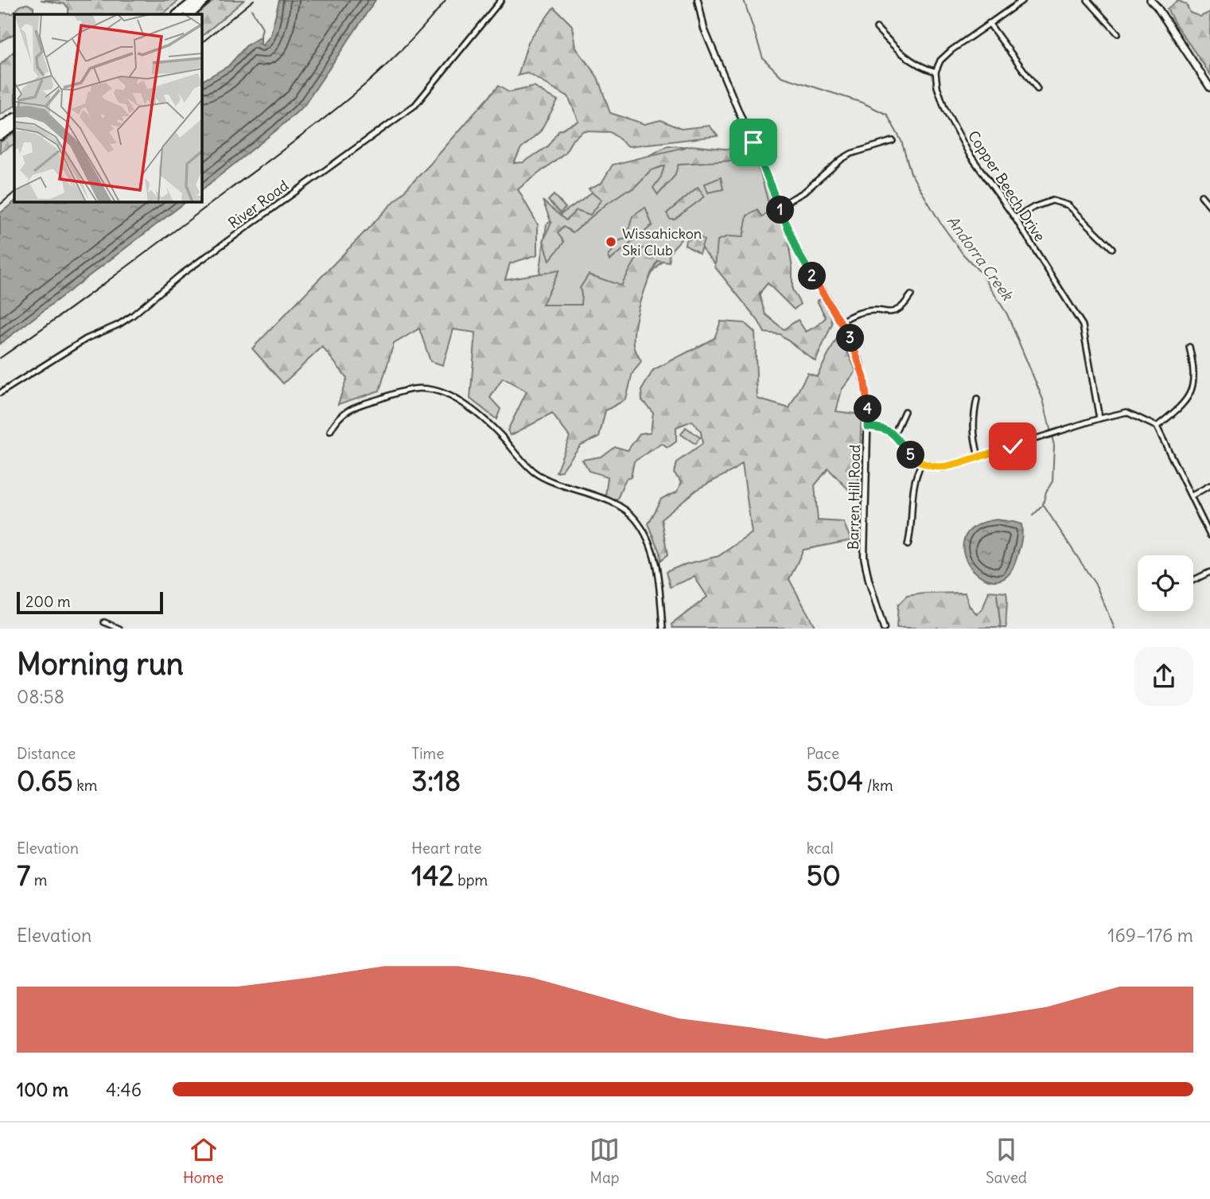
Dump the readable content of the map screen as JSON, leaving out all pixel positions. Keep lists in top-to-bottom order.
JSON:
{
  "streets": {
    "street": ["Copper Beech Drive", "River Road", "Barren Hill Road"]
  },
  "water": ["Andorra Creek"],
  "places": ["Wissahickon Ski Club"],
  "scale_bar": "200 m",
  "page": {
    "pins": [
      "1",
      "2",
      "3",
      "4",
      "5"
    ],
    "scale": "200 m",
    "heading": ["Morning run", "08:58"],
    "stats": [
      ["Distance", "0.65 km"],
      ["Time", "3:18"],
      ["Pace", "5:04 /km"],
      ["Elevation", "7 m"],
      ["Heart rate", "142 bpm"],
      ["kcal", "50"]
    ],
    "chart": ["Elevation", "169–176 m"],
    "list": [
      {
        "name": "100 m",
        "note": "4:46"
      }
    ],
    "tabs": ["Home", "Map", "Saved"]
  }
}
